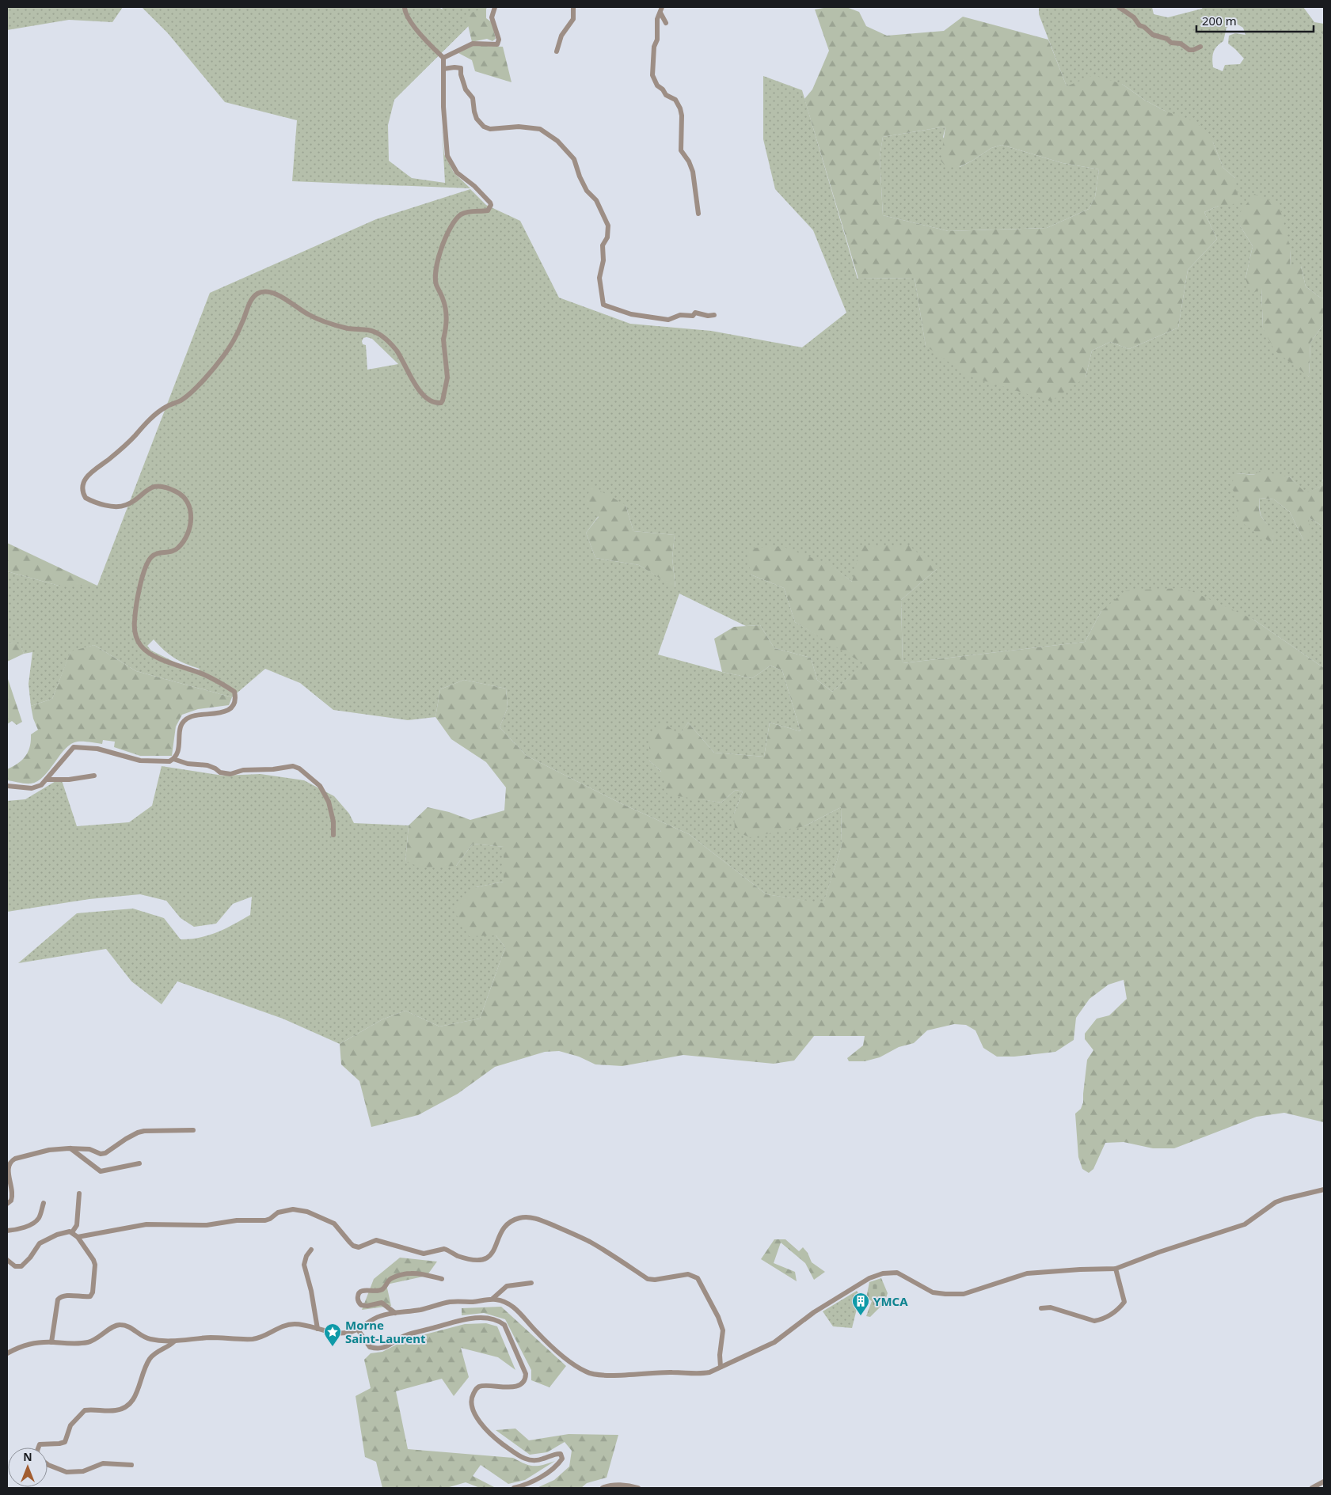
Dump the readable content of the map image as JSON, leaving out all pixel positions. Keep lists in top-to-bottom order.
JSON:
{
  "places": {
    "building": ["YMCA"],
    "place": ["Morne Saint-Laurent"]
  },
  "scale_bar": "200 m",
  "north": "top"
}
